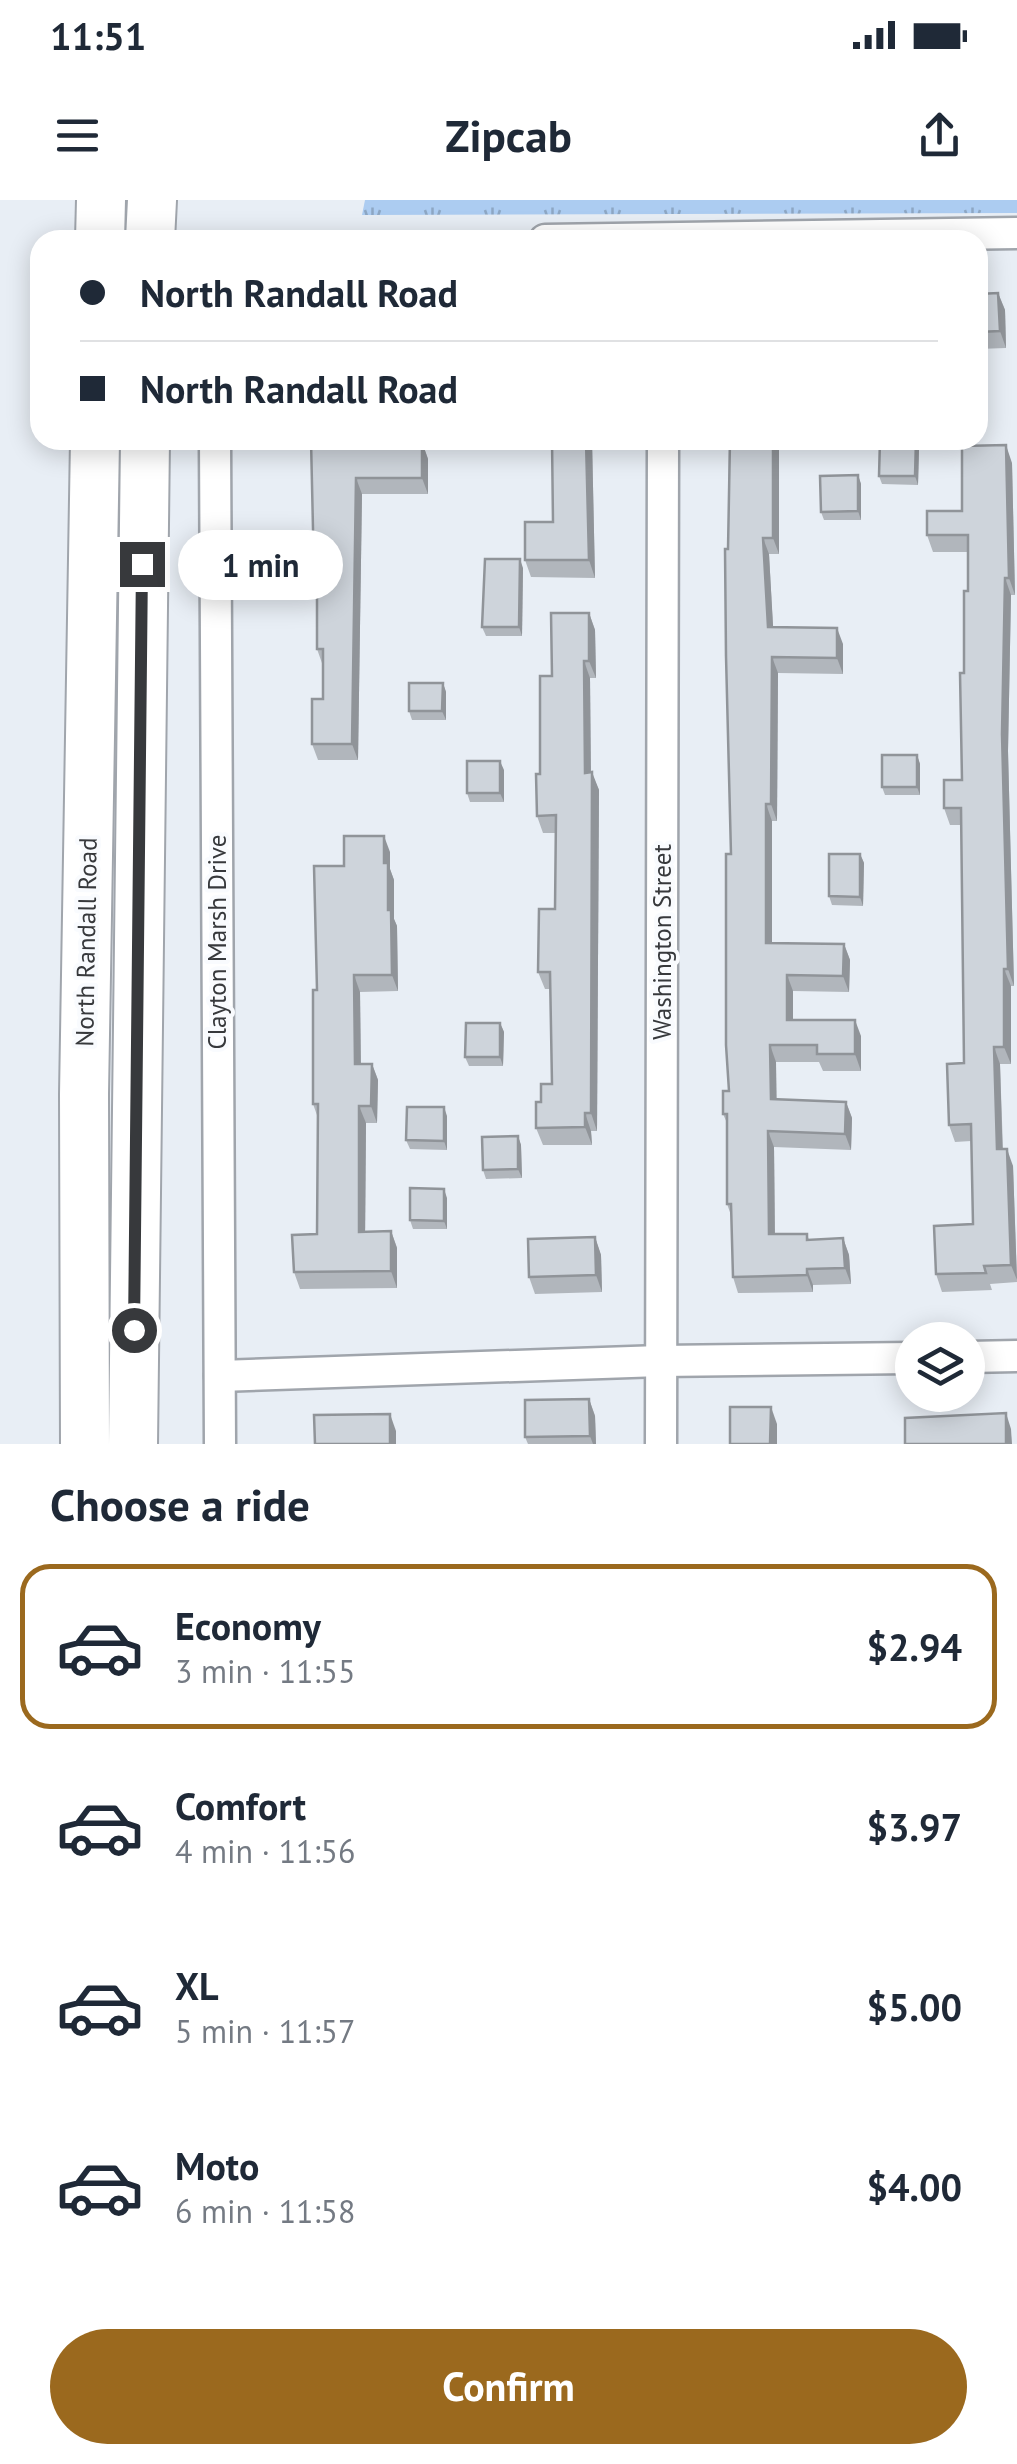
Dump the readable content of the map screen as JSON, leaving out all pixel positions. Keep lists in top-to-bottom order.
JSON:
{
  "streets": {
    "main road": ["North Randall Road"],
    "street": ["Clayton Marsh Drive", "Washington Street"]
  },
  "page": {
    "status": "11:51",
    "header": "Zipcab",
    "banner": ["North Randall Road", "North Randall Road"],
    "bubble": "1 min",
    "heading": "Choose a ride",
    "list": [
      {
        "name": "Economy",
        "note": "3 min · 11:55",
        "value": "$2.94"
      },
      {
        "name": "Comfort",
        "note": "4 min · 11:56",
        "value": "$3.97"
      },
      {
        "name": "XL",
        "note": "5 min · 11:57",
        "value": "$5.00"
      },
      {
        "name": "Moto",
        "note": "6 min · 11:58",
        "value": "$4.00"
      }
    ],
    "buttons": "Confirm"
  }
}
